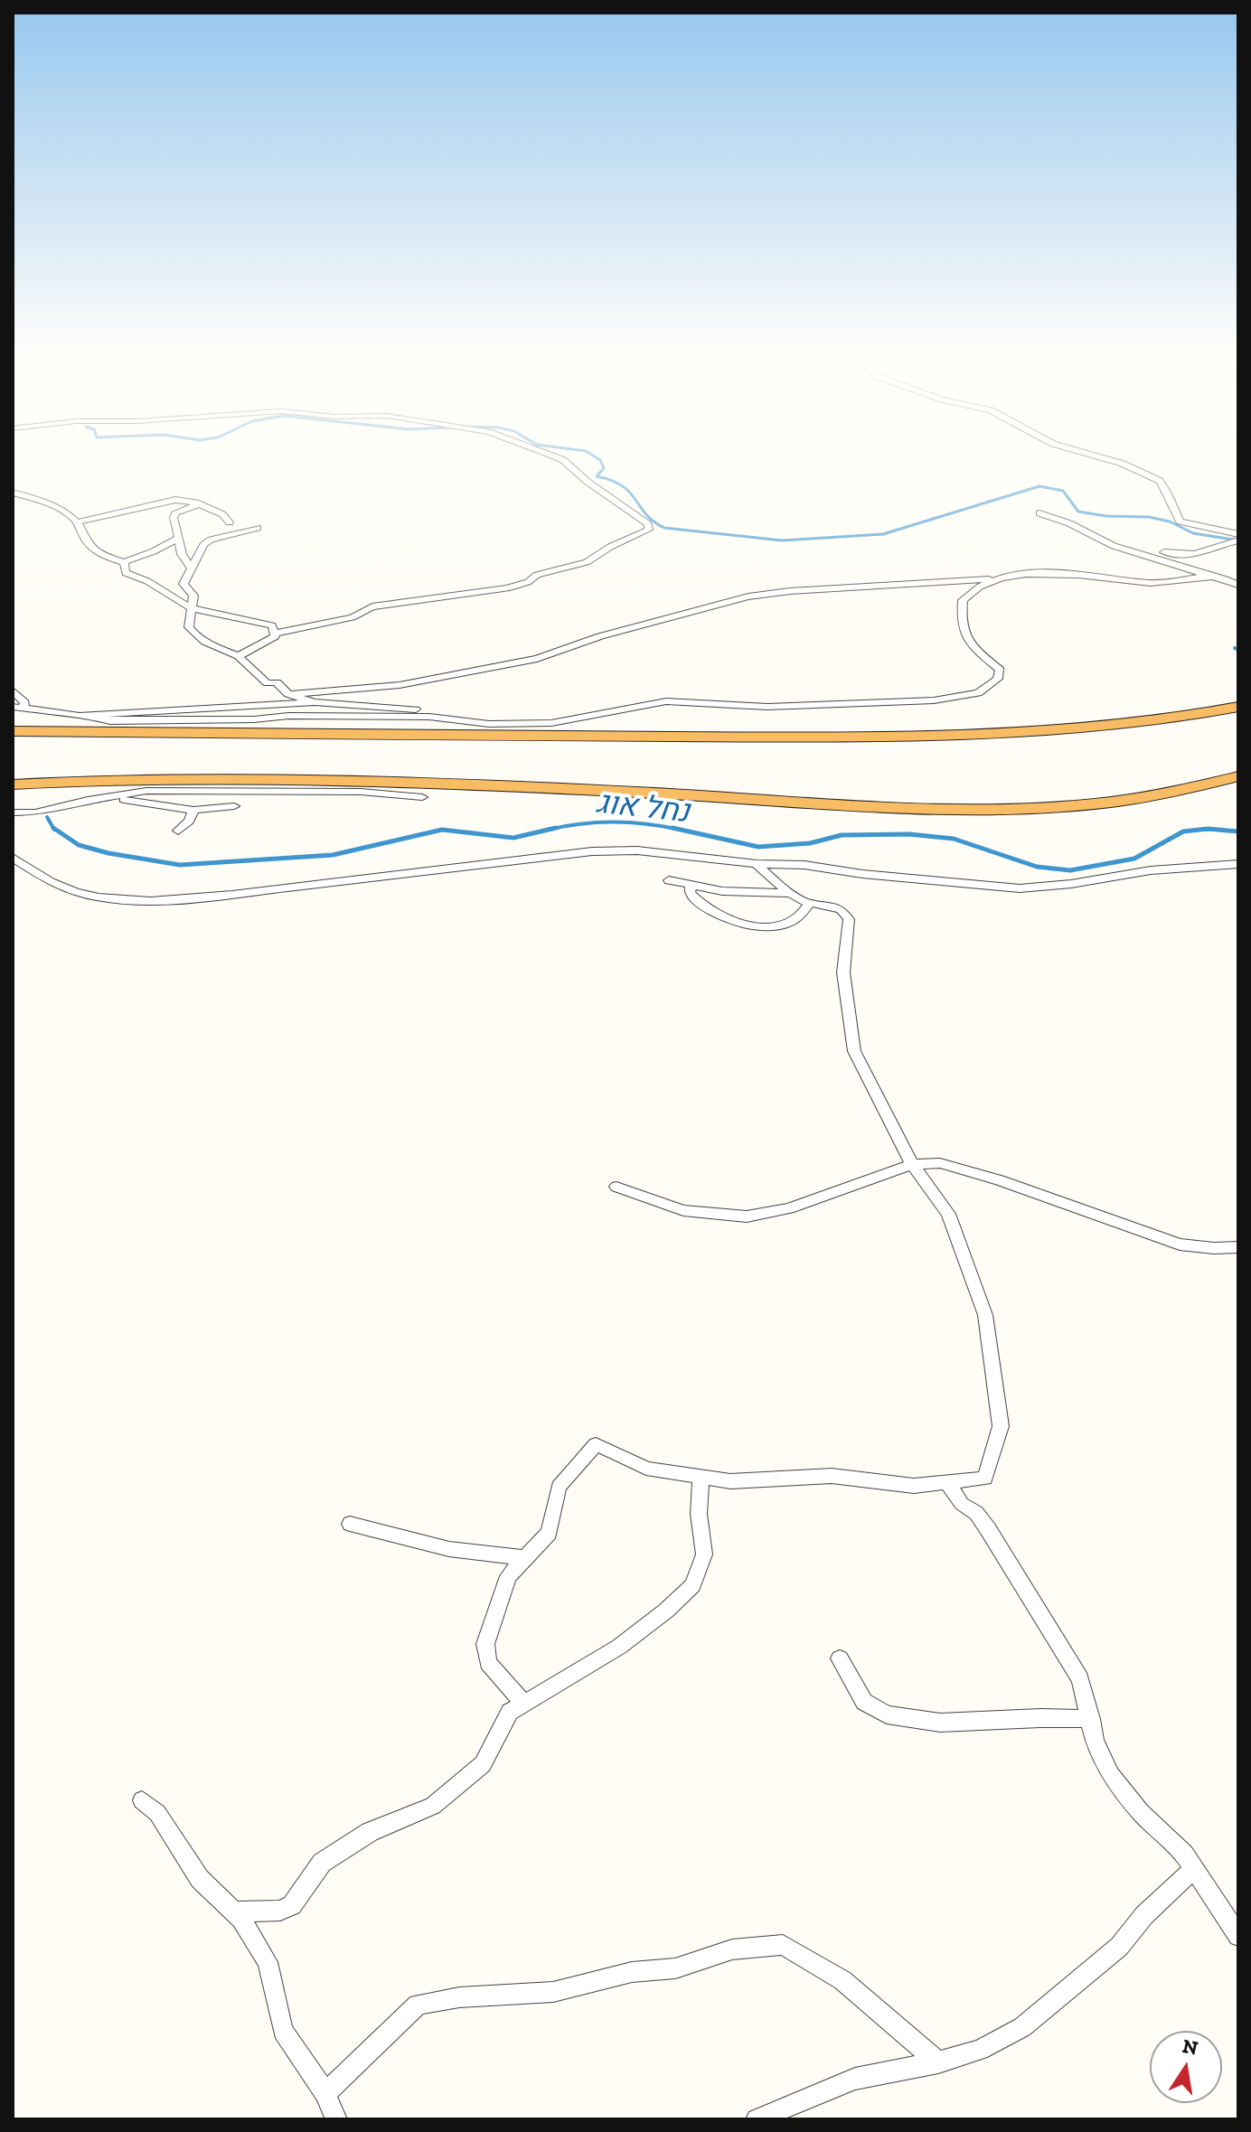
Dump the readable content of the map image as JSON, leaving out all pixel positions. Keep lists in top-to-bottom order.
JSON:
{
  "water": ["נחל אוג"],
  "north": "top"
}
